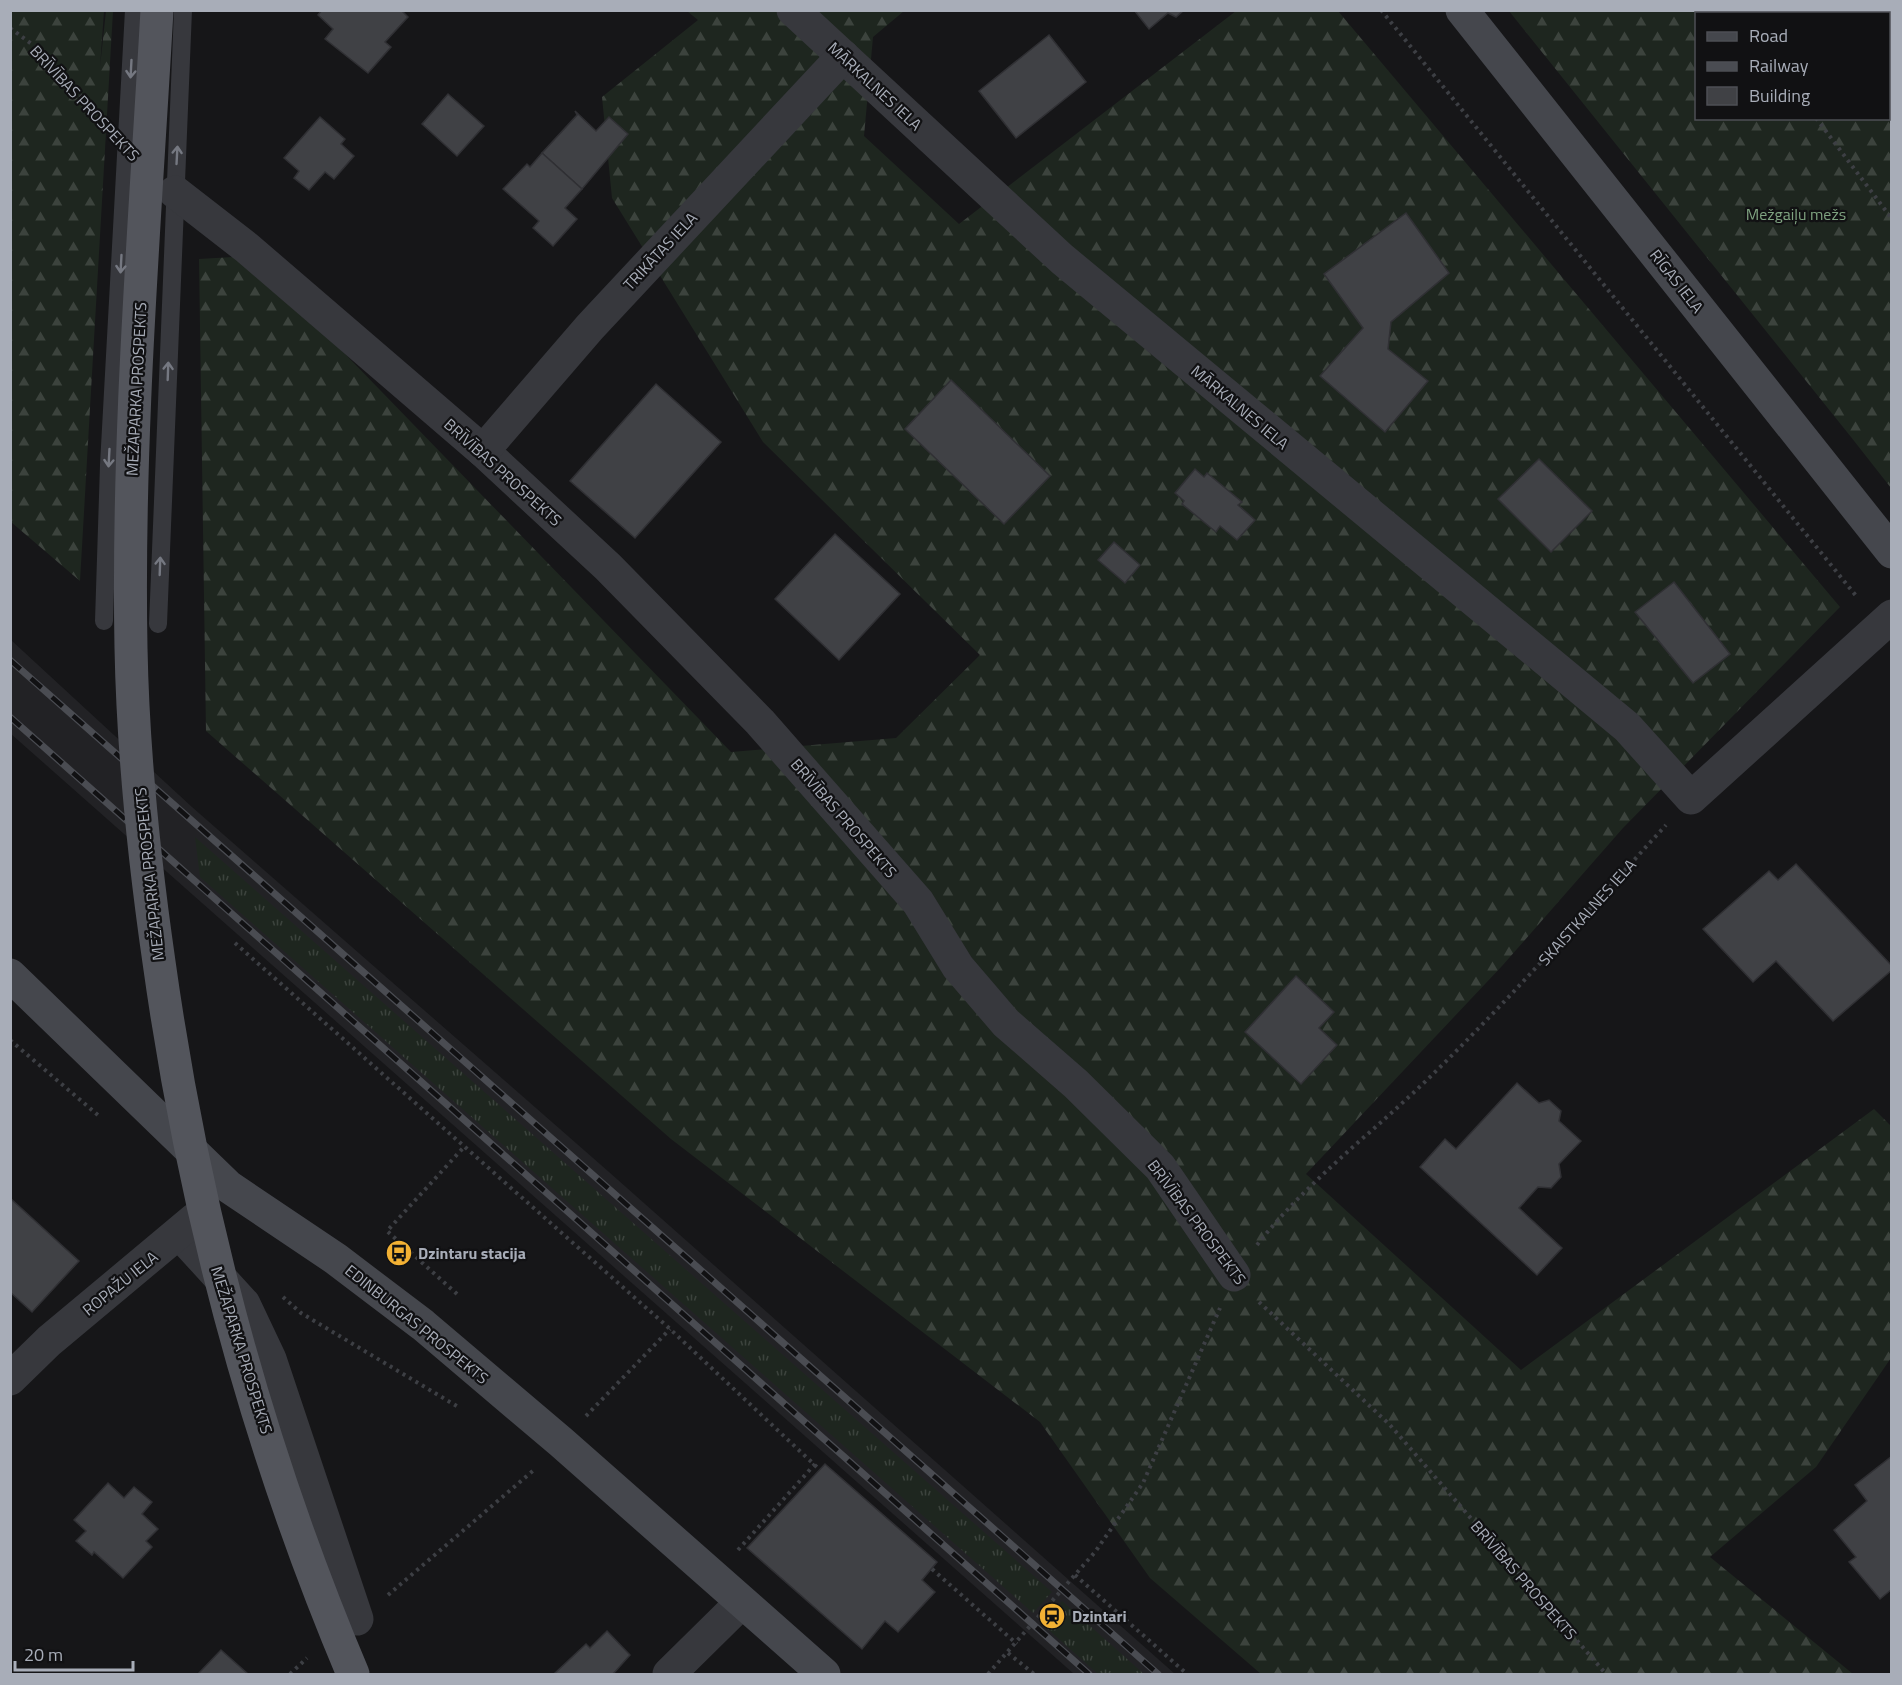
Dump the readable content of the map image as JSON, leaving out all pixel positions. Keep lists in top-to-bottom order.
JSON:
{
  "streets": {
    "main road": ["MEŽAPARKA PROSPEKTS"],
    "street": [
      "MĀRKALNES IELA",
      "BRĪVĪBAS PROSPEKTS",
      "TRIKĀTAS IELA",
      "RĪGAS IELA",
      "ROPAŽU IELA",
      "EDINBURGAS PROSPEKTS"
    ],
    "path": ["SKAISTKALNES IELA"]
  },
  "crossings": [
    ["MĀRKALNES IELA", "TRIKĀTAS IELA"],
    ["MĀRKALNES IELA", "SKAISTKALNES IELA"],
    ["BRĪVĪBAS PROSPEKTS", "TRIKĀTAS IELA"],
    ["BRĪVĪBAS PROSPEKTS", "SKAISTKALNES IELA"],
    ["ROPAŽU IELA", "EDINBURGAS PROSPEKTS"]
  ],
  "parks": ["Mežgaiļu mežs"],
  "places": {
    "bus stop": ["Dzintaru stacija"],
    "station": ["Dzintari"]
  },
  "legend": ["Road", "Railway", "Building"],
  "scale_bar": "20 m"
}
